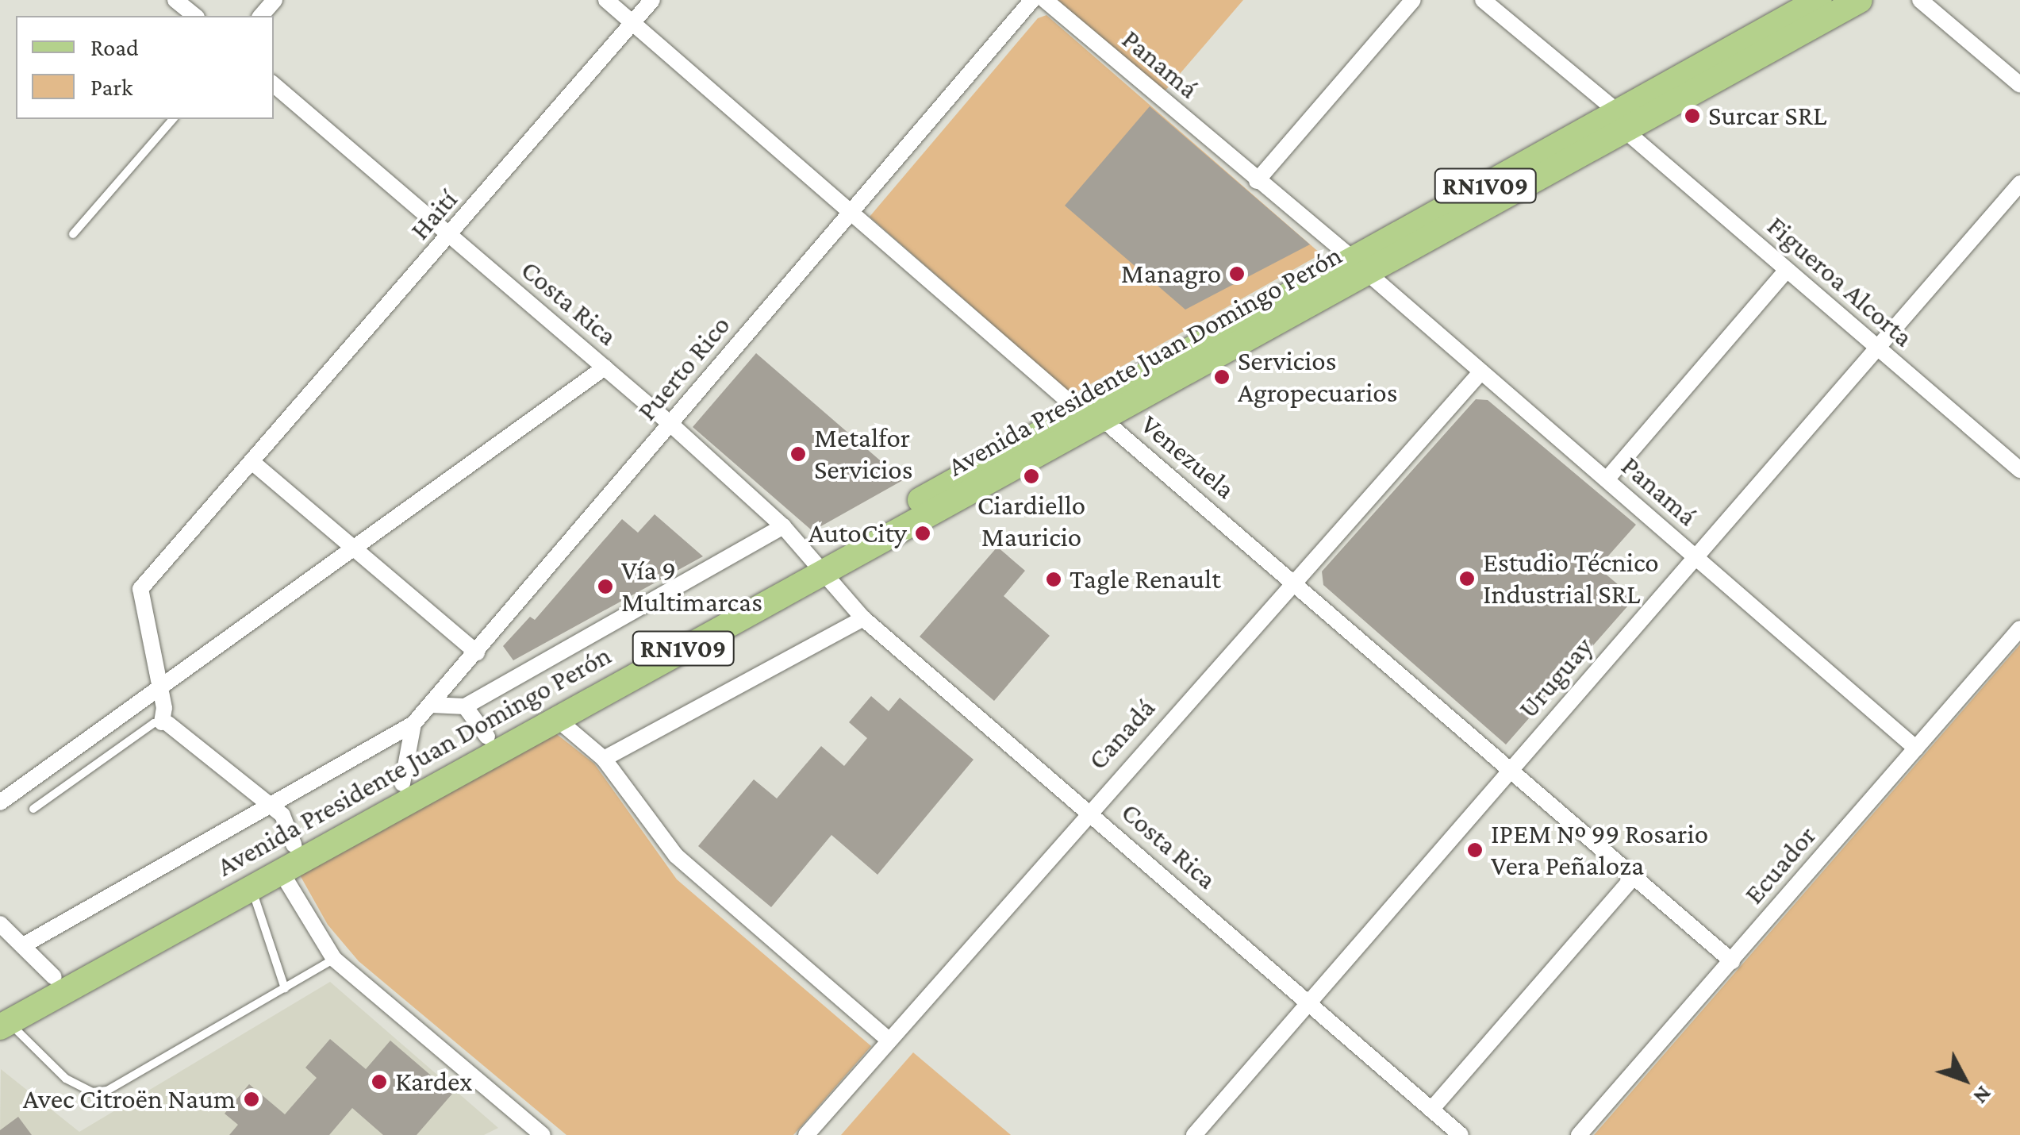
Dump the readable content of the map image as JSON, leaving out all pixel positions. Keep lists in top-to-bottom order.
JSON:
{
  "streets": {
    "main road": ["RN1V09", "Avenida Presidente Juan Domingo Perón"],
    "street": [
      "Panamá",
      "Haití",
      "Figueroa Alcorta",
      "Costa Rica",
      "Puerto Rico",
      "Venezuela",
      "Uruguay",
      "Canadá",
      "Ecuador"
    ]
  },
  "crossings": [
    ["Panamá", "Avenida Presidente Juan Domingo Perón"],
    ["Panamá", "Uruguay"],
    ["Panamá", "Canadá"],
    ["Panamá", "Ecuador"],
    ["Haití", "Costa Rica"],
    ["Haití", "Venezuela"],
    ["Figueroa Alcorta", "Avenida Presidente Juan Domingo Perón"],
    ["Figueroa Alcorta", "Uruguay"],
    ["Costa Rica", "Avenida Presidente Juan Domingo Perón"],
    ["Costa Rica", "Puerto Rico"],
    ["Costa Rica", "Uruguay"],
    ["Costa Rica", "Canadá"],
    ["Avenida Presidente Juan Domingo Perón", "Venezuela"],
    ["Puerto Rico", "Venezuela"],
    ["Venezuela", "Uruguay"],
    ["Venezuela", "Canadá"],
    ["Venezuela", "Ecuador"]
  ],
  "places": [
    "Surcar SRL",
    "Managro",
    "Servicios Agropecuarios",
    "Metalfor Servicios",
    "Ciardiello Mauricio",
    "AutoCity",
    "Estudio Técnico Industrial SRL",
    "Tagle Renault",
    "Vía 9 Multimarcas",
    "IPEM Nº 99 Rosario Vera Peñaloza",
    "Kardex",
    "Avec Citroën Naum"
  ],
  "legend": ["Road", "Park"],
  "north": "bottom right"
}
